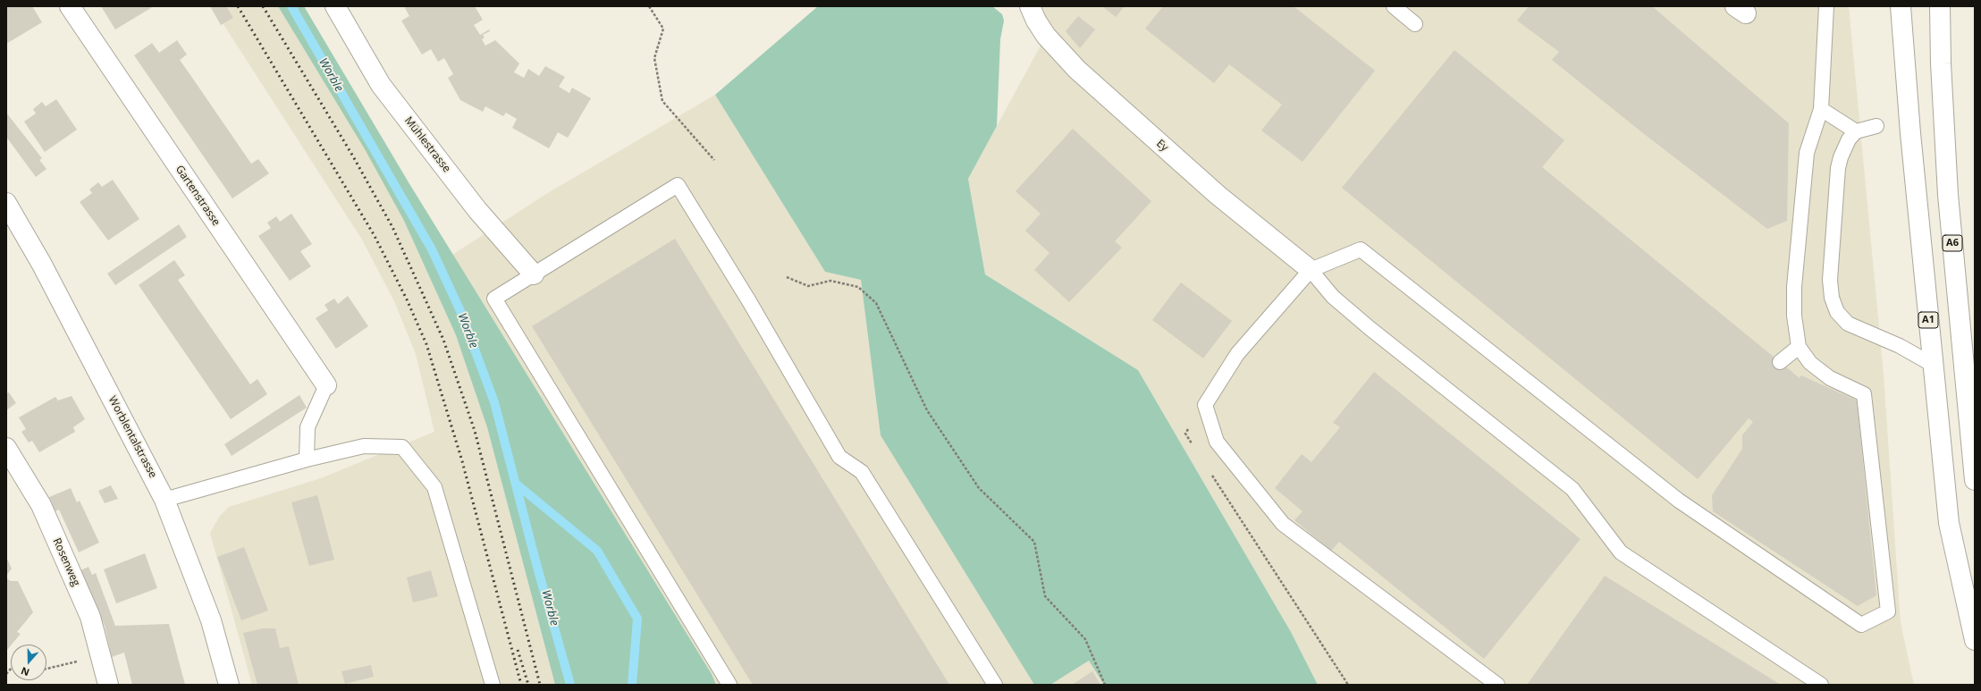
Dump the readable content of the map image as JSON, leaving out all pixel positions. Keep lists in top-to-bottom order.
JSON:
{
  "streets": {
    "main road": [
      "Mühlestrasse",
      "Ey",
      "Gartenstrasse",
      "A6",
      "A1",
      "Worblentalstrasse",
      "Rosenweg"
    ]
  },
  "water": ["Worble"],
  "north": "bottom"
}
